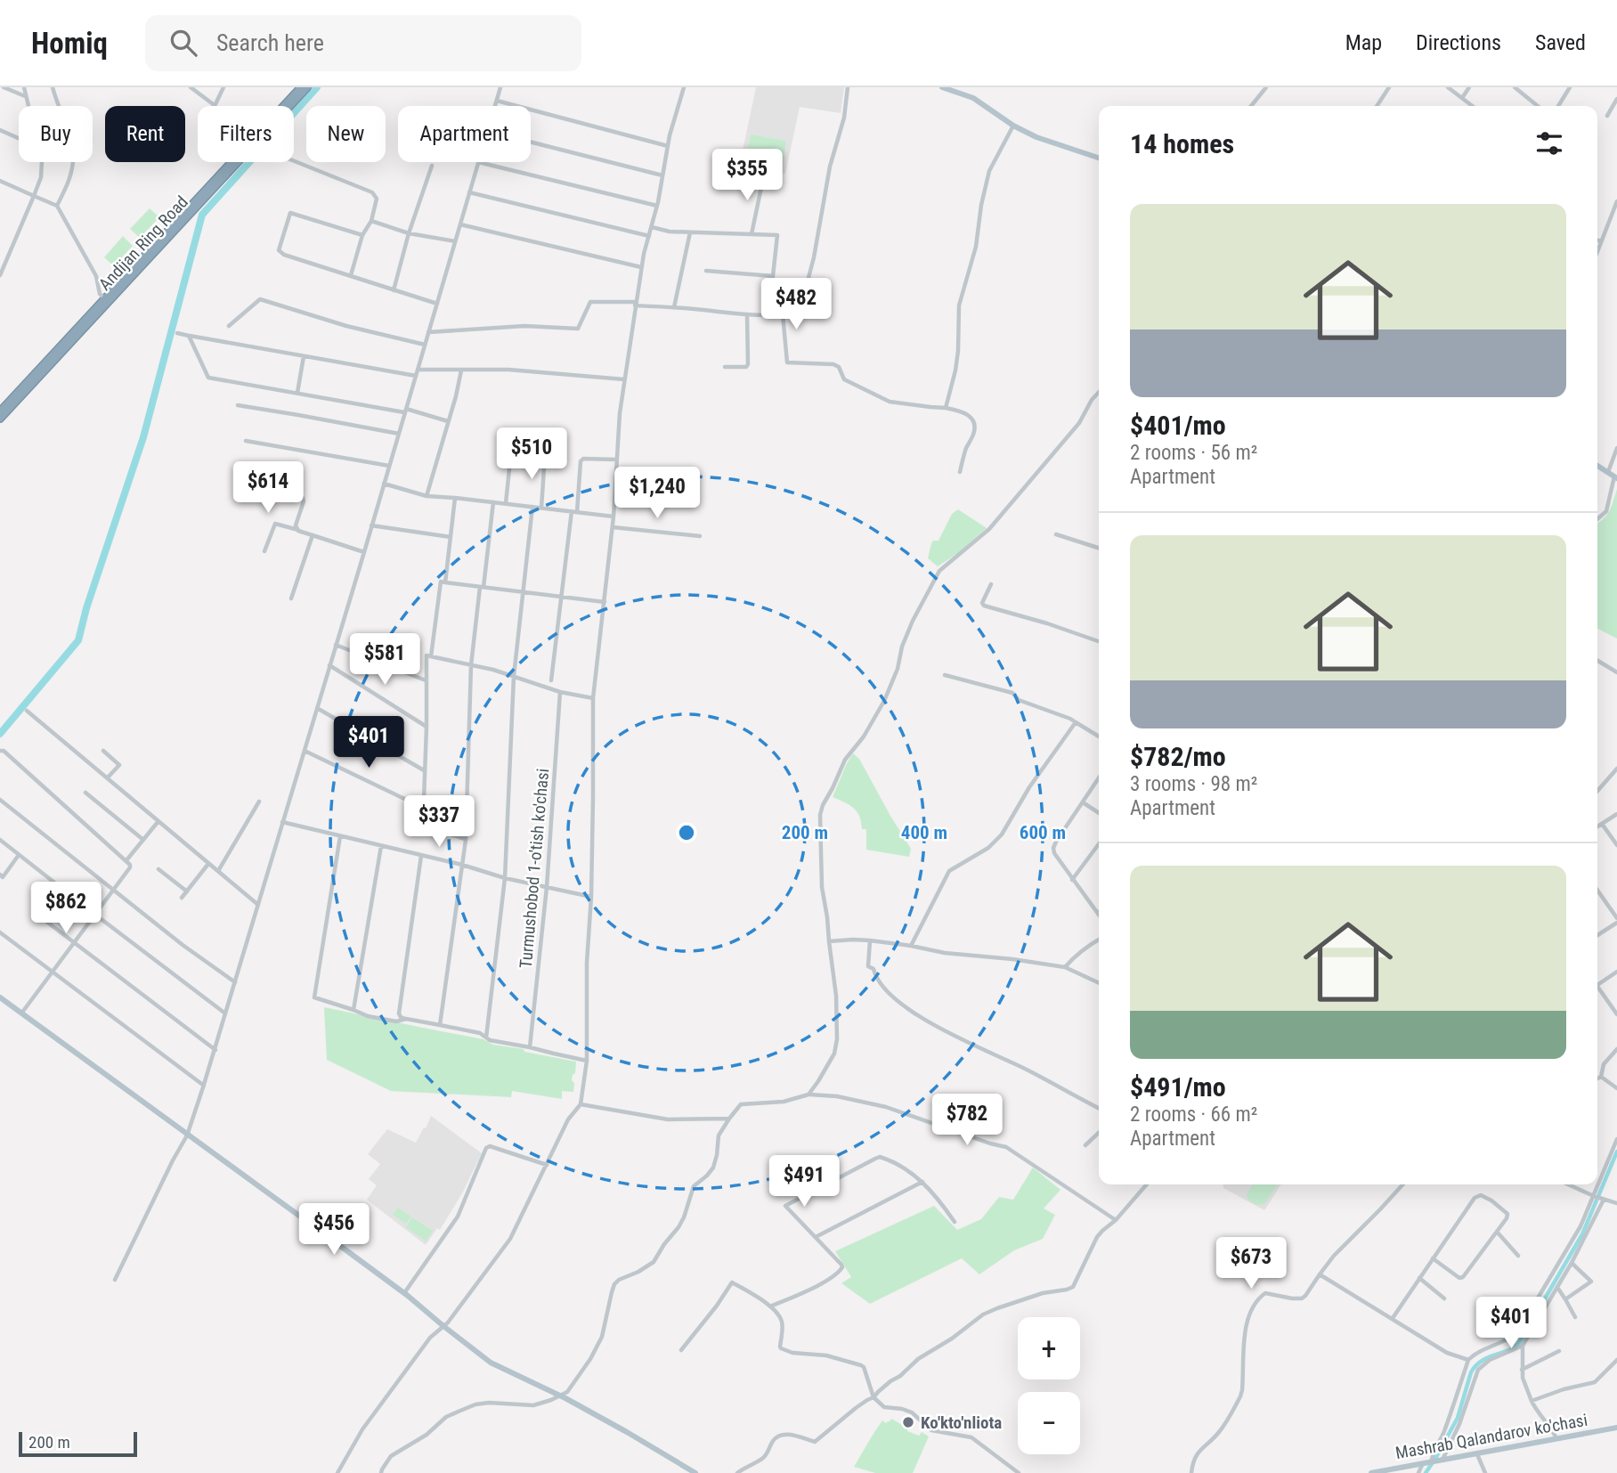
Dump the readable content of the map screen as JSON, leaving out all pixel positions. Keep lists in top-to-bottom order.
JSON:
{
  "streets": {
    "highway": ["Andijan Ring Road"],
    "main road": ["Mashrab Qalandarov ko'chasi"],
    "street": ["Turmushobod 1-o'tish ko'chasi"]
  },
  "places": ["Ko'kto'nliota"],
  "scale_bar": "200 m",
  "page": {
    "header": "Homiq",
    "search": "Search here",
    "nav": ["Map", "Directions", "Saved"],
    "chip": [
      "Buy",
      "Rent",
      "Filters",
      "New",
      "Apartment"
    ],
    "heading": "14 homes",
    "price": [
      "$355",
      "$482",
      "$510",
      "$614",
      "$1,240",
      "$581",
      "$401",
      "$337",
      "$862",
      "$782",
      "$491",
      "$456",
      "$673",
      "$401"
    ],
    "list": [
      {
        "name": "$401/mo",
        "note": "2 rooms · 56 m² · Apartment"
      },
      {
        "name": "$782/mo",
        "note": "3 rooms · 98 m² · Apartment"
      },
      {
        "name": "$491/mo",
        "note": "2 rooms · 66 m² · Apartment"
      }
    ],
    "map_buttons": ["+", "−"],
    "scale": "200 m"
  },
  "rings": ["200 m", "400 m", "600 m"]
}
